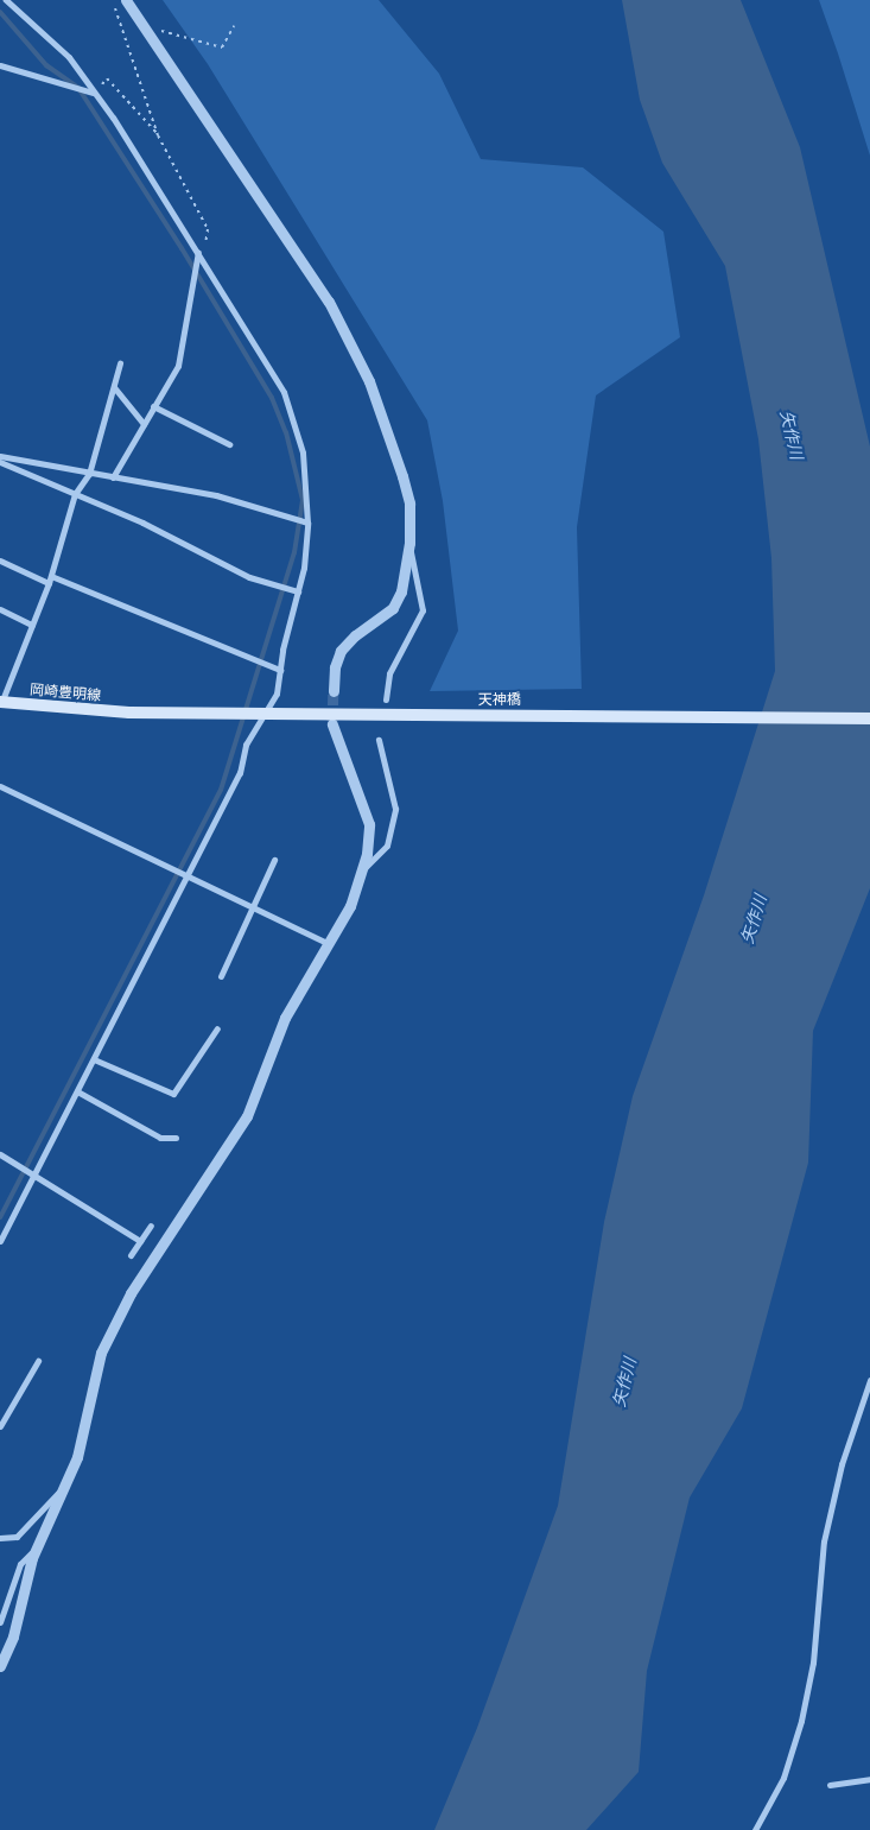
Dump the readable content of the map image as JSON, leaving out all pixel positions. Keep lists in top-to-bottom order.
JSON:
{
  "streets": {
    "main road": ["岡崎豊明線", "天神橋"]
  },
  "crossings": [
    ["岡崎豊明線", "天神橋"]
  ],
  "water": ["矢作川"]
}
